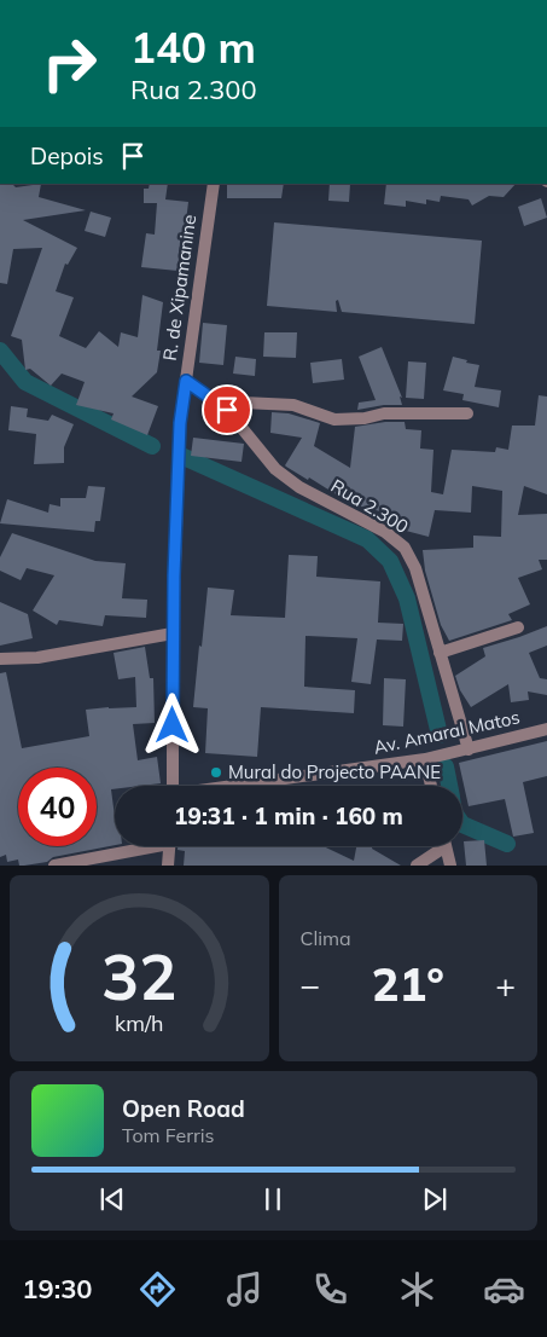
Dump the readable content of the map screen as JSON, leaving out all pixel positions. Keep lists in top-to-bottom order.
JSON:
{
  "streets": {
    "street": ["R. de Xipamanine", "Rua 2.300", "Av. Amaral Matos"]
  },
  "crossings": [
    ["R. de Xipamanine", "Rua 2.300"],
    ["Rua 2.300", "Av. Amaral Matos"]
  ],
  "places": ["Mural do Projecto PAANE"],
  "page": {
    "turn": ["140 m", "Rua 2.300"],
    "then": "Depois",
    "limit": "40",
    "trip": "19:31 · 1 min · 160 m",
    "tile": "Clima",
    "heat": ["−", "21°", "+"],
    "song": ["Open Road", "Tom Ferris"],
    "tabs": "19:30",
    "gauge": ["32", "km/h"]
  }
}
